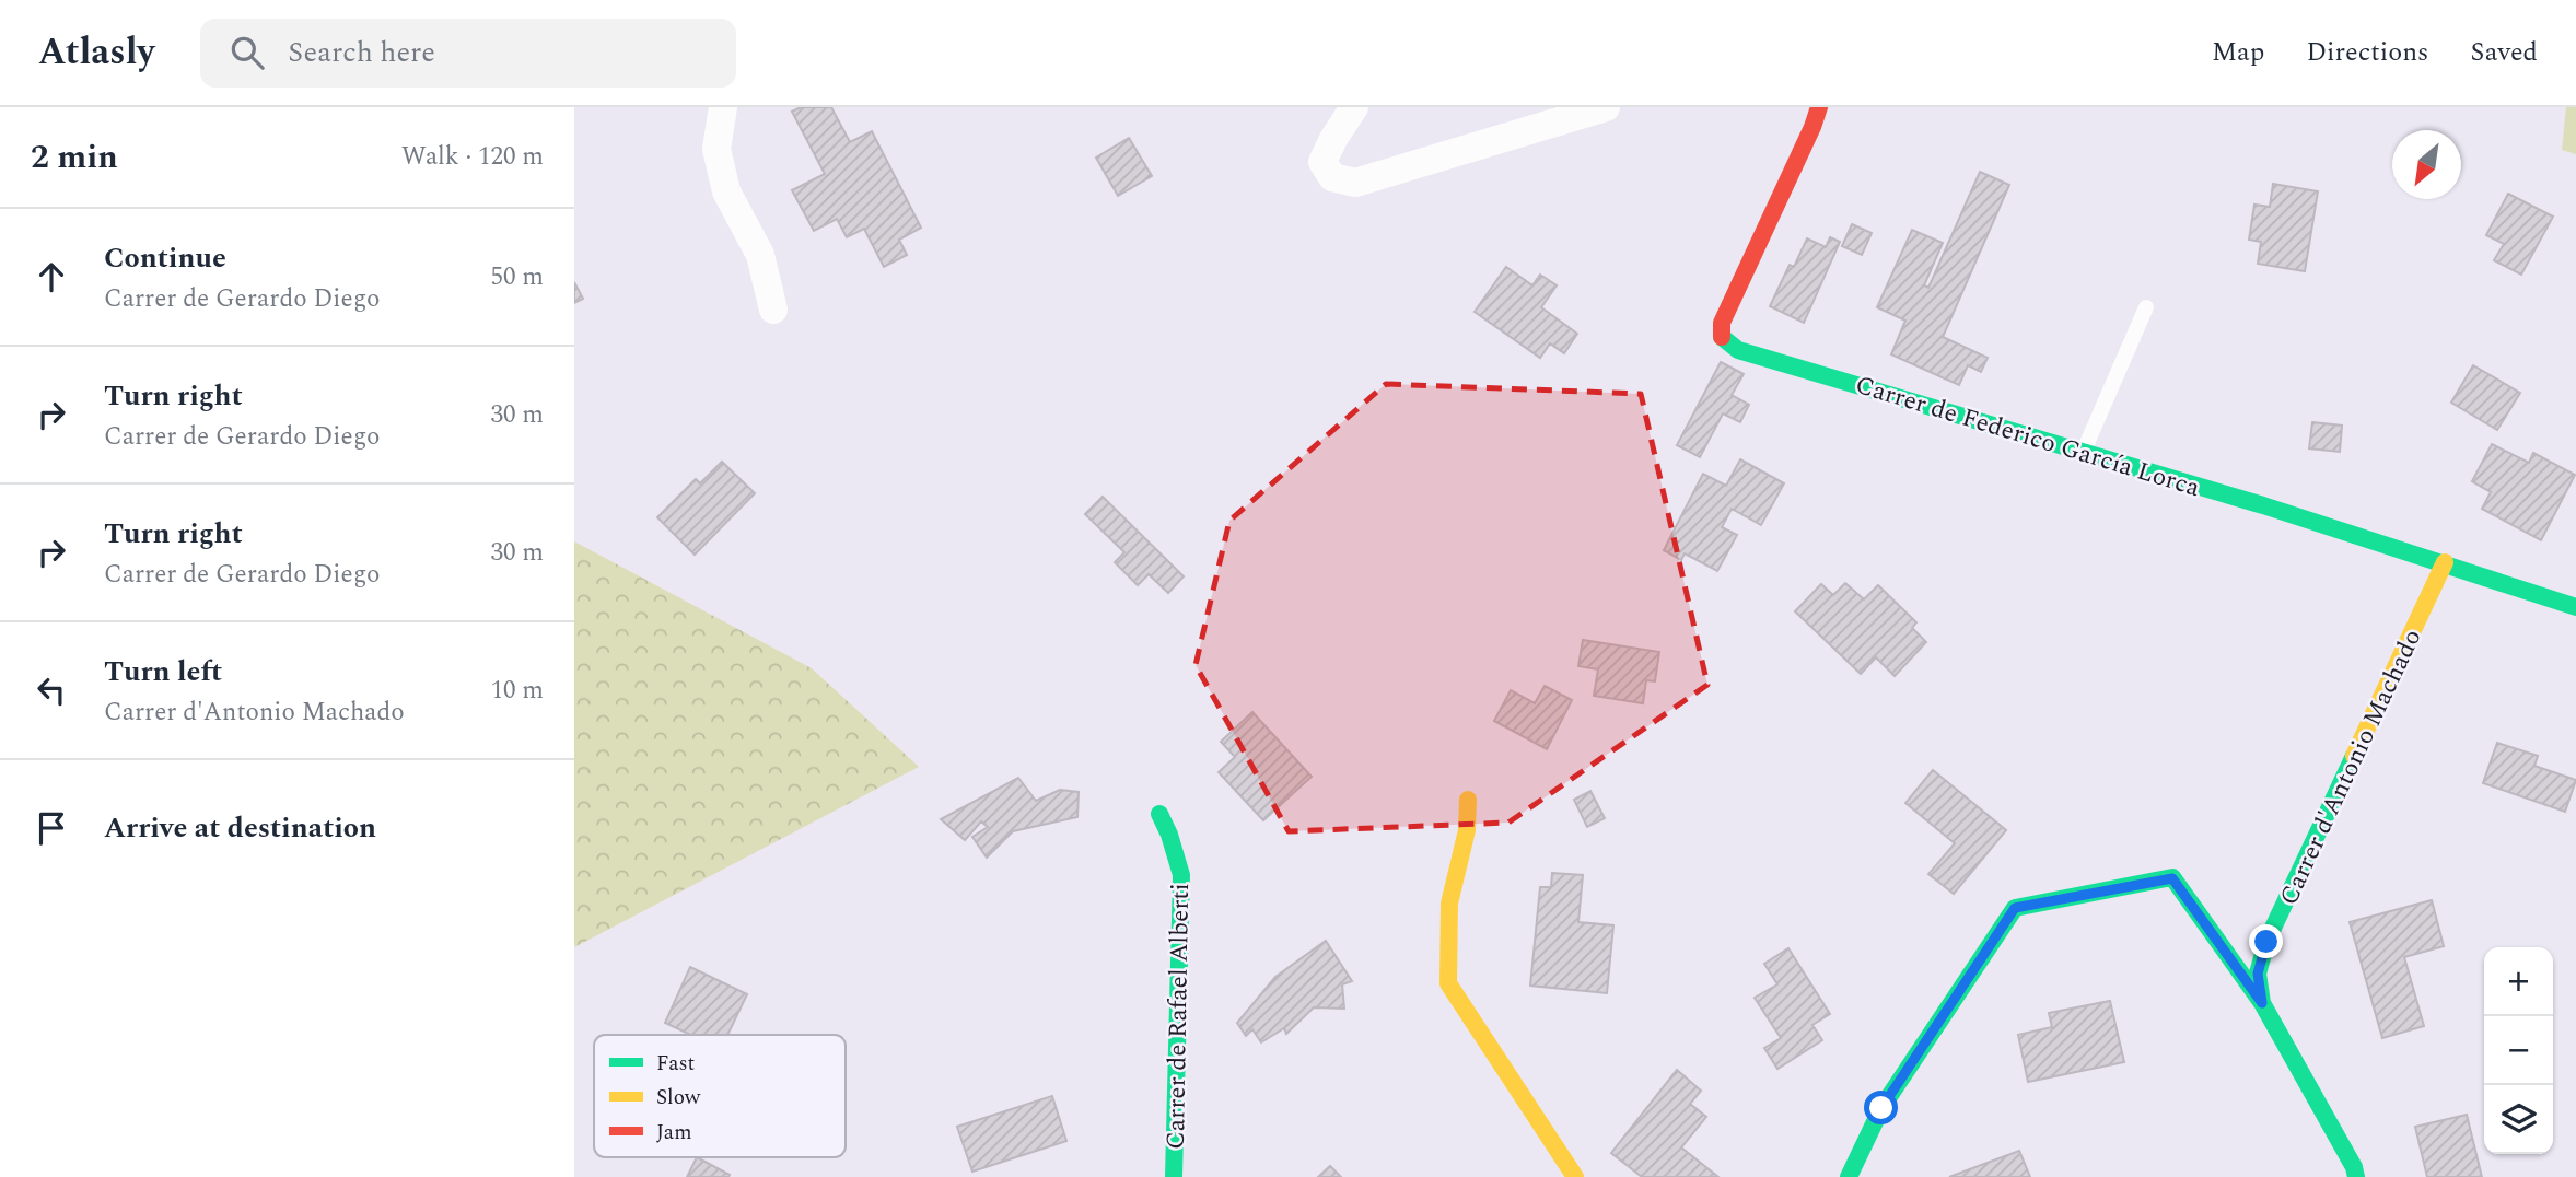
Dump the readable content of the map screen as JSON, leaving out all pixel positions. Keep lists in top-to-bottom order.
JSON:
{
  "streets": {
    "street": ["Carrer de Federico García Lorca", "Carrer d'Antonio Machado", "Carrer de Rafael Alberti"]
  },
  "crossings": [
    ["Carrer de Federico García Lorca", "Carrer d'Antonio Machado"]
  ],
  "legend": ["Fast", "Slow", "Jam"],
  "north": "bottom left",
  "page": {
    "header": "Atlasly",
    "search": "Search here",
    "nav": ["Map", "Directions", "Saved"],
    "heading": ["2 min", "Walk · 120 m"],
    "list": [
      ["Continue", "Carrer de Gerardo Diego", "50 m"],
      ["Turn right", "Carrer de Gerardo Diego", "30 m"],
      ["Turn right", "Carrer de Gerardo Diego", "30 m"],
      ["Turn left", "Carrer d'Antonio Machado", "10 m"],
      "Arrive at destination"
    ],
    "map_buttons": ["+", "−"]
  }
}
